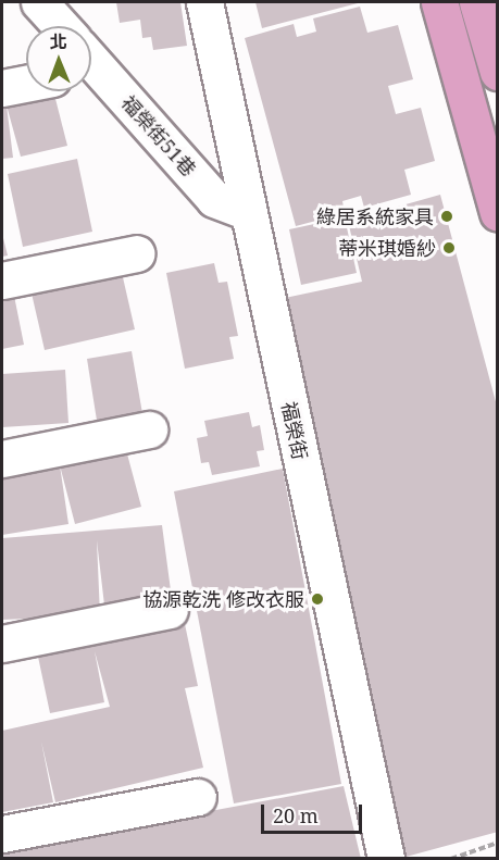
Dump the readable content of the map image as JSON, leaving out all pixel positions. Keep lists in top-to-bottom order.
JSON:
{
  "streets": {
    "street": ["福榮街51巷", "福榮街"]
  },
  "crossings": [
    ["福榮街51巷", "福榮街"]
  ],
  "places": ["綠居系統家具", "蒂米琪婚紗", "協源乾洗 修改衣服"],
  "scale_bar": "20 m",
  "north": "top"
}
